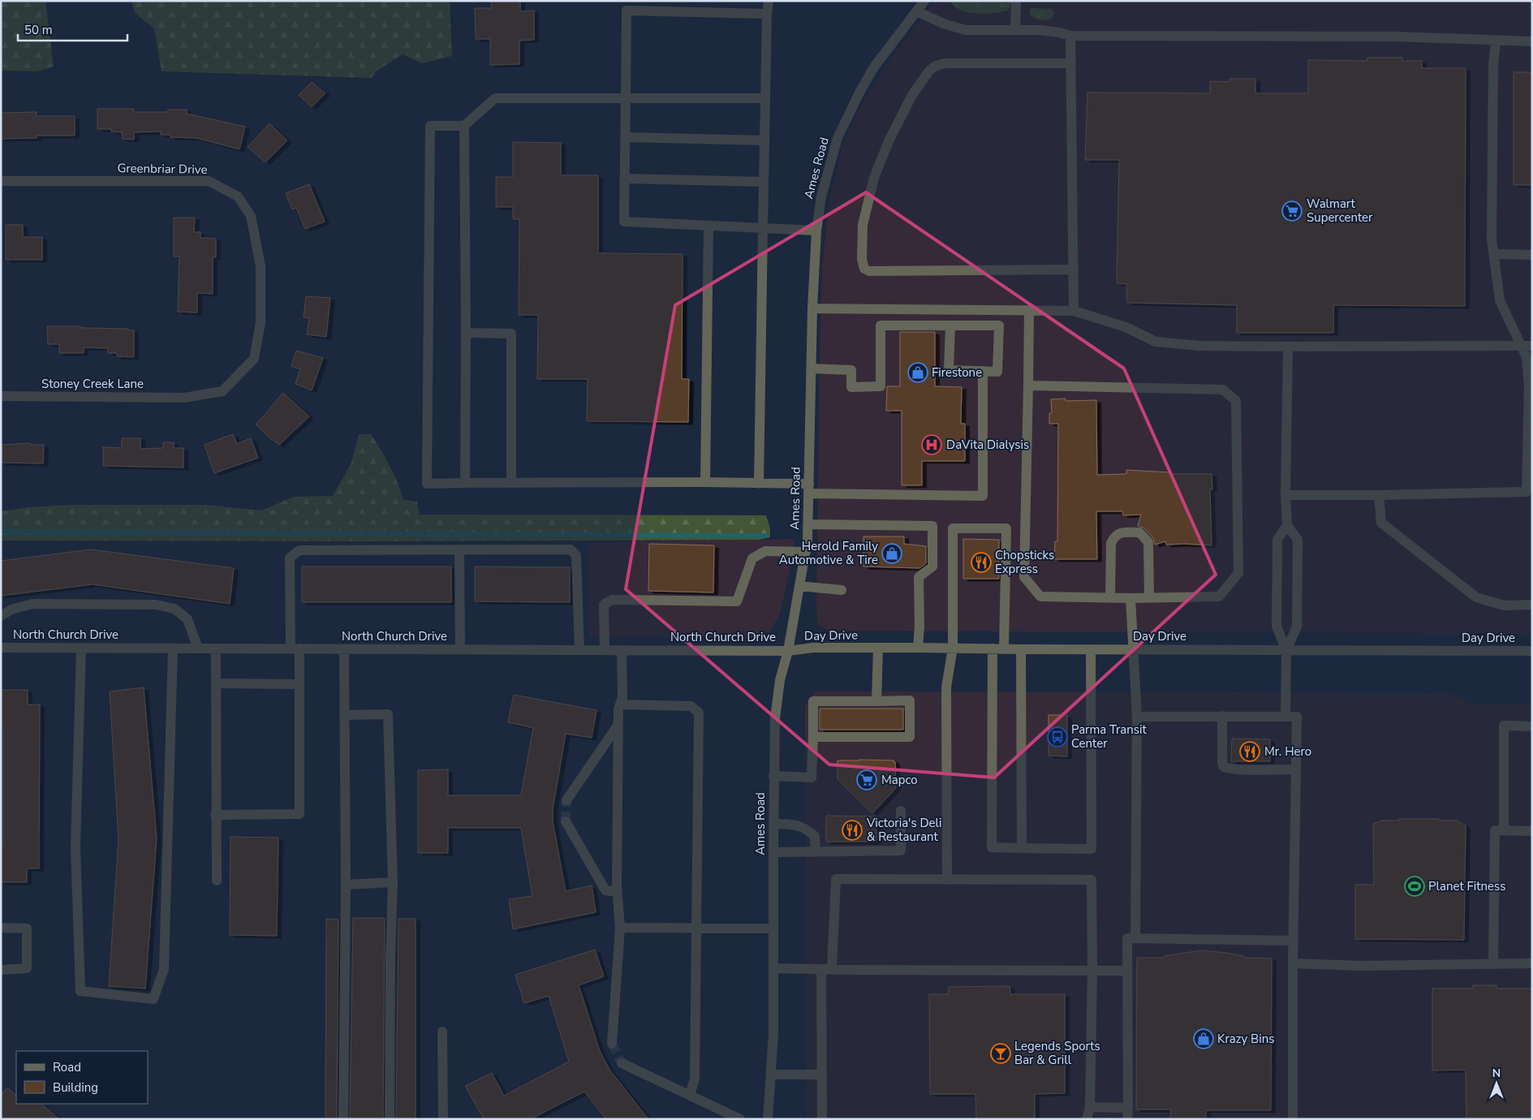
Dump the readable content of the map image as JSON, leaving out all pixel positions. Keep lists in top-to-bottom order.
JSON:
{
  "streets": {
    "street": [
      "Ames Road",
      "Greenbriar Drive",
      "Stoney Creek Lane",
      "North Church Drive",
      "Day Drive"
    ]
  },
  "crossings": [
    ["Ames Road", "North Church Drive"],
    ["Ames Road", "Day Drive"],
    ["Greenbriar Drive", "Stoney Creek Lane"],
    ["North Church Drive", "Day Drive"]
  ],
  "places": {
    "supermarket": ["Walmart Supercenter", "Mapco"],
    "shop": ["Firestone", "Herold Family Automotive & Tire", "Krazy Bins"],
    "hospital": ["DaVita Dialysis"],
    "restaurant": ["Chopsticks Express", "Mr. Hero", "Victoria's Deli & Restaurant"],
    "bus stop": ["Parma Transit Center"],
    "sports": ["Planet Fitness"],
    "bar": ["Legends Sports Bar & Grill"]
  },
  "legend": ["Road", "Building"],
  "scale_bar": "50 m",
  "north": "top"
}
